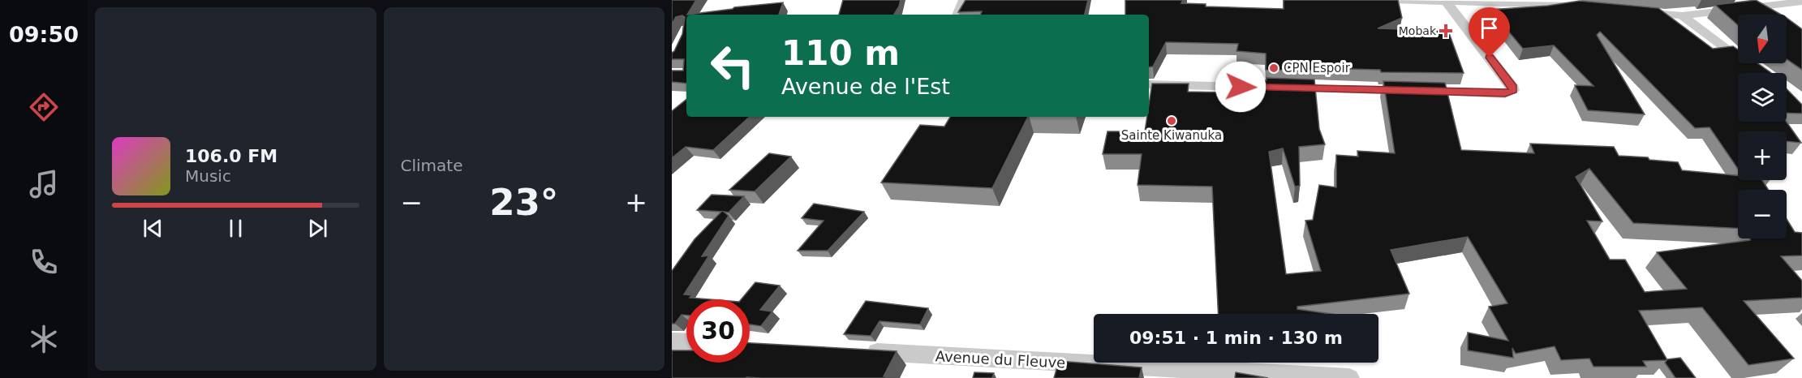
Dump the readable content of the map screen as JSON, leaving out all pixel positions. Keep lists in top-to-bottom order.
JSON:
{
  "streets": {
    "street": ["Avenue du Fleuve"]
  },
  "places": {
    "health": ["Mobak"],
    "other": ["CPN Espoir", "Sainte Kiwanuka"]
  },
  "north": "bottom",
  "page": {
    "tabs": "09:50",
    "tile": "Climate",
    "map_buttons": ["+", "−"],
    "turn": ["110 m", "Avenue de l'Est"],
    "song": ["106.0 FM", "Music"],
    "heat": ["−", "23°", "+"],
    "limit": "30",
    "trip": "09:51 · 1 min · 130 m"
  }
}
